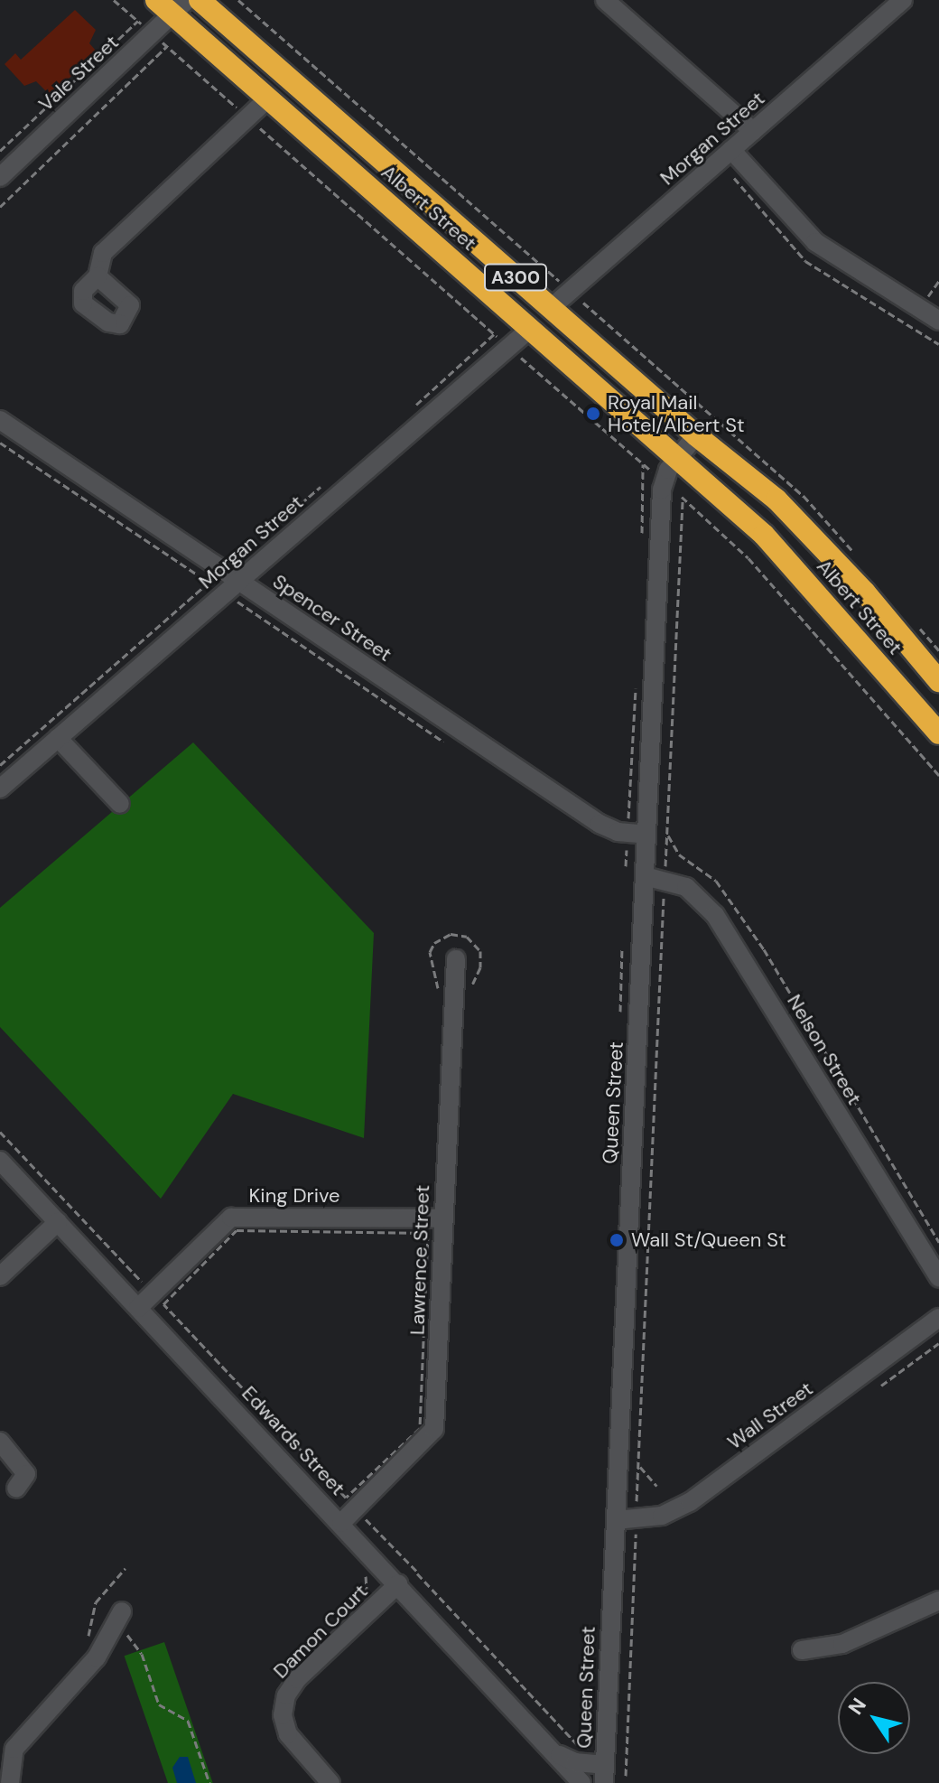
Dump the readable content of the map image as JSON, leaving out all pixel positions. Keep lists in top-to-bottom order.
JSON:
{
  "streets": {
    "highway": ["Albert Street", "A300"],
    "street": [
      "Vale Street",
      "Morgan Street",
      "Spencer Street",
      "Nelson Street",
      "Queen Street",
      "King Drive",
      "Lawrence Street",
      "Wall Street",
      "Edwards Street",
      "Damon Court"
    ]
  },
  "crossings": [
    ["Vale Street", "Albert Street"],
    ["Morgan Street", "Albert Street"],
    ["Morgan Street", "Spencer Street"],
    ["Albert Street", "Queen Street"],
    ["Spencer Street", "Queen Street"],
    ["Nelson Street", "Queen Street"],
    ["Queen Street", "Wall Street"],
    ["Queen Street", "Edwards Street"],
    ["King Drive", "Lawrence Street"],
    ["King Drive", "Edwards Street"],
    ["Lawrence Street", "Edwards Street"],
    ["Edwards Street", "Damon Court"]
  ],
  "places": ["Royal Mail Hotel/Albert St", "Wall St/Queen St"],
  "north": "top left"
}
